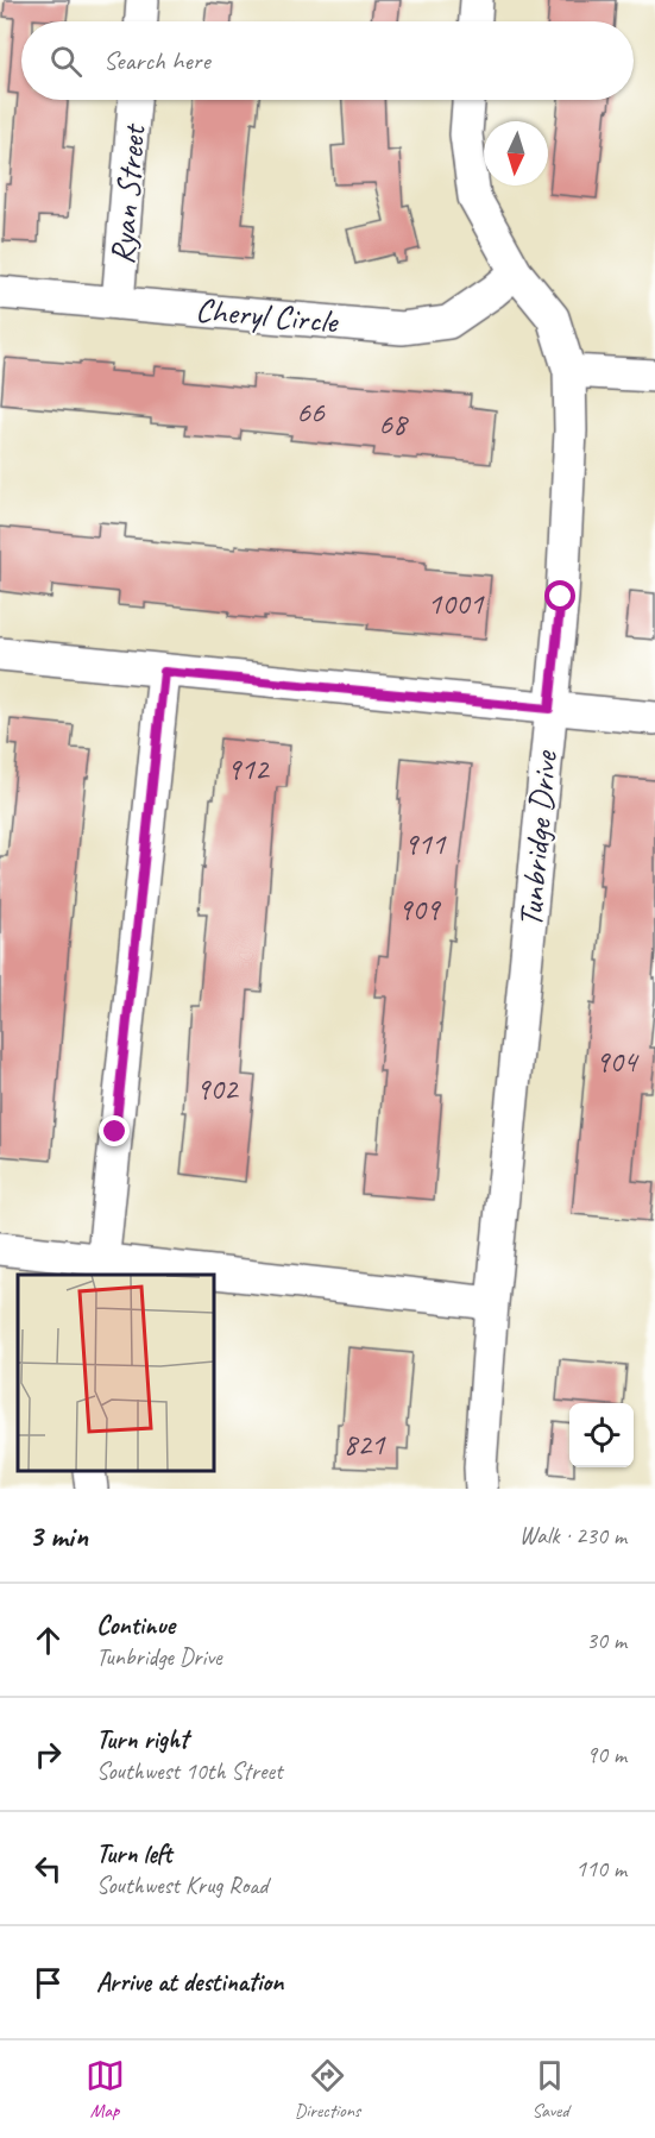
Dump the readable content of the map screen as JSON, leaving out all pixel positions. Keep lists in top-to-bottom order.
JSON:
{
  "streets": {
    "street": ["Ryan Street", "Cheryl Circle", "Tunbridge Drive"]
  },
  "crossings": [
    ["Ryan Street", "Cheryl Circle"],
    ["Cheryl Circle", "Tunbridge Drive"]
  ],
  "house_numbers": [
    "66",
    "68",
    "1001",
    "912",
    "911",
    "909",
    "904",
    "902",
    "821"
  ],
  "north": "bottom",
  "page": {
    "search": "Search here",
    "heading": ["3 min", "Walk · 230 m"],
    "list": [
      ["Continue", "Tunbridge Drive", "30 m"],
      ["Turn right", "Southwest 10th Street", "90 m"],
      ["Turn left", "Southwest Krug Road", "110 m"],
      "Arrive at destination"
    ],
    "nav": ["Map", "Directions", "Saved"]
  }
}
